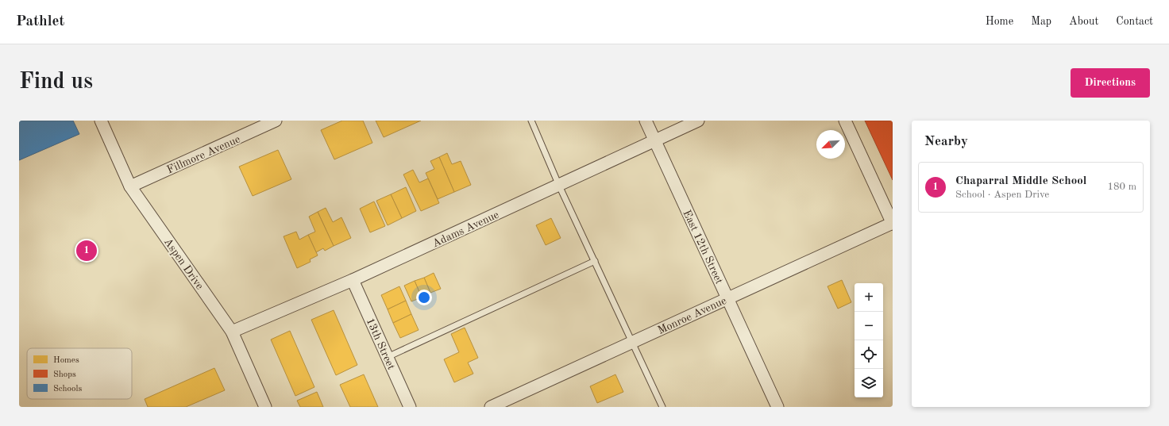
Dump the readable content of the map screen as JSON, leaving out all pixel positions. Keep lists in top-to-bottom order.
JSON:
{
  "streets": {
    "street": [
      "Fillmore Avenue",
      "Adams Avenue",
      "East 12th Street",
      "Aspen Drive",
      "Monroe Avenue",
      "13th Street"
    ]
  },
  "crossings": [
    ["Fillmore Avenue", "Aspen Drive"],
    ["Adams Avenue", "East 12th Street"],
    ["Adams Avenue", "Aspen Drive"],
    ["Adams Avenue", "13th Street"],
    ["East 12th Street", "Monroe Avenue"]
  ],
  "legend": ["Homes", "Shops", "Schools"],
  "north": "bottom left",
  "page": {
    "header": "Pathlet",
    "nav": [
      "Home",
      "Map",
      "About",
      "Contact"
    ],
    "buttons": "Directions",
    "title": "Find us",
    "heading": "Nearby",
    "list": [
      {
        "mark": "1",
        "name": "Chaparral Middle School",
        "note": "School · Aspen Drive",
        "value": "180 m"
      }
    ],
    "pins": "1",
    "map_buttons": ["+", "−"]
  }
}
